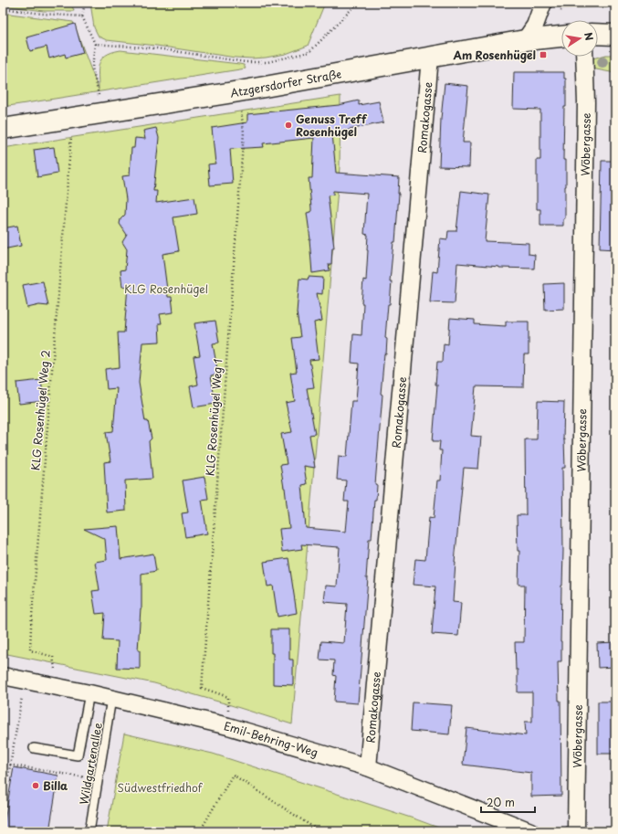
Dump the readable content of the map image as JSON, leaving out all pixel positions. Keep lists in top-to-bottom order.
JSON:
{
  "streets": {
    "main road": ["Atzgersdorfer Straße"],
    "street": ["Romakogasse", "Wöbergasse", "Emil-Behring-Weg"],
    "lane": ["Wildgartenallee"],
    "path": ["KLG Rosenhügel Weg 2", "KLG Rosenhügel Weg 1"]
  },
  "crossings": [
    ["Atzgersdorfer Straße", "Romakogasse"],
    ["Atzgersdorfer Straße", "KLG Rosenhügel Weg 2"],
    ["Atzgersdorfer Straße", "KLG Rosenhügel Weg 1"],
    ["Romakogasse", "Emil-Behring-Weg"],
    ["KLG Rosenhügel Weg 2", "Emil-Behring-Weg"],
    ["KLG Rosenhügel Weg 1", "Emil-Behring-Weg"],
    ["Emil-Behring-Weg", "Wildgartenallee"]
  ],
  "parks": ["KLG Rosenhügel", "Südwestfriedhof"],
  "places": {
    "transit": ["Am Rosenhügel"],
    "other": ["Genuss Treff Rosenhügel", "Billa"]
  },
  "scale_bar": "20 m",
  "north": "right"
}
